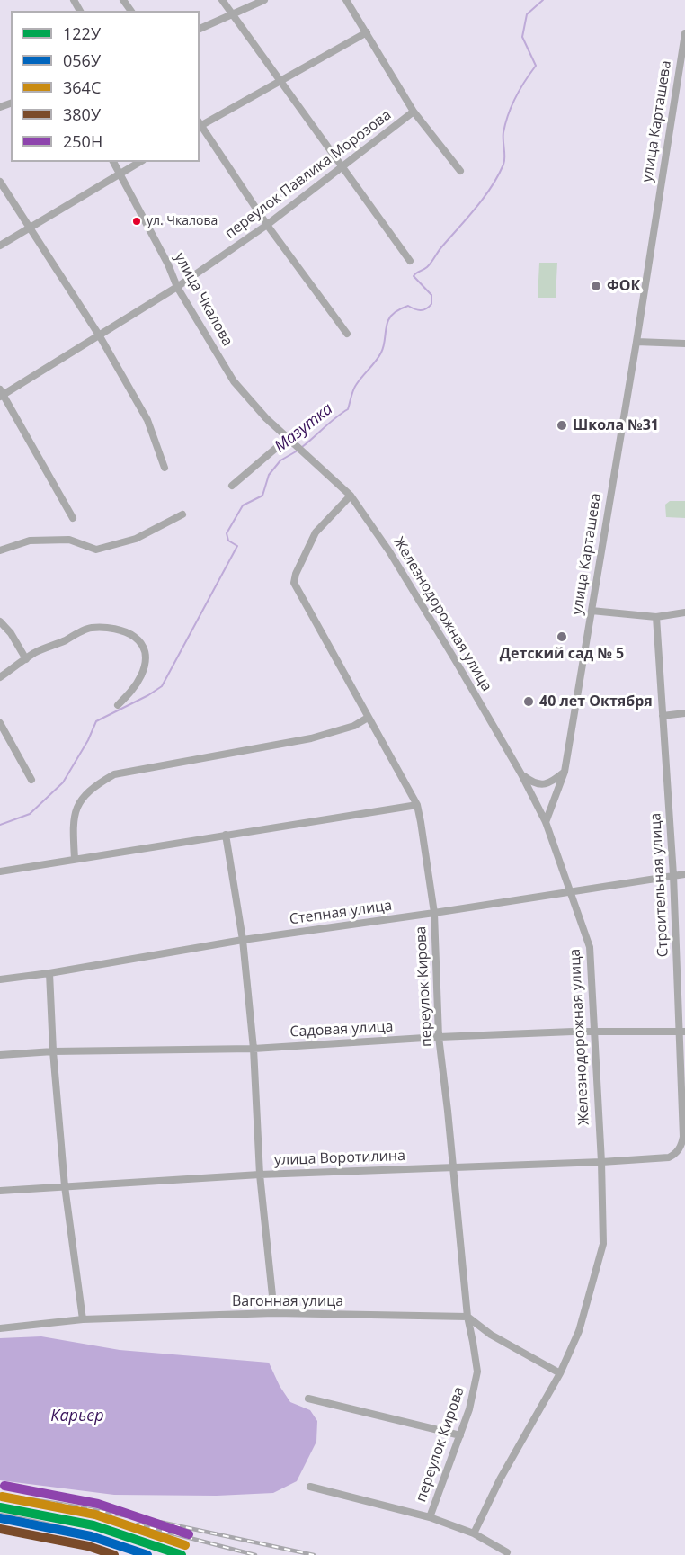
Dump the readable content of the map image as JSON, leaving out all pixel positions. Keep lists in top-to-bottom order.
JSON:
{
  "streets": {
    "street": [
      "улица Карташева",
      "переулок Павлика Морозова",
      "улица Чкалова",
      "Железнодорожная улица",
      "Строительная улица",
      "Степная улица",
      "переулок Кирова",
      "Садовая улица",
      "улица Воротилина",
      "Вагонная улица"
    ]
  },
  "crossings": [
    ["улица Карташева", "Железнодорожная улица"],
    ["переулок Павлика Морозова", "улица Чкалова"],
    ["улица Чкалова", "Железнодорожная улица"],
    ["Железнодорожная улица", "Степная улица"],
    ["Железнодорожная улица", "переулок Кирова"],
    ["Железнодорожная улица", "Садовая улица"],
    ["Железнодорожная улица", "улица Воротилина"],
    ["Строительная улица", "Степная улица"],
    ["Строительная улица", "Садовая улица"],
    ["Строительная улица", "улица Воротилина"],
    ["Степная улица", "переулок Кирова"],
    ["переулок Кирова", "Садовая улица"],
    ["переулок Кирова", "улица Воротилина"],
    ["переулок Кирова", "Вагонная улица"]
  ],
  "water": ["Мазутка", "Карьер"],
  "places": [
    "ул. Чкалова",
    "ФОК",
    "Школа №31",
    "Детский сад № 5",
    "40 лет Октября"
  ],
  "lines": [
    "transit line 250Н",
    "transit line 364С",
    "transit line 122У",
    "transit line 056У",
    "transit line 380У"
  ],
  "legend": [
    "122У",
    "056У",
    "364С",
    "380У",
    "250Н"
  ]
}
